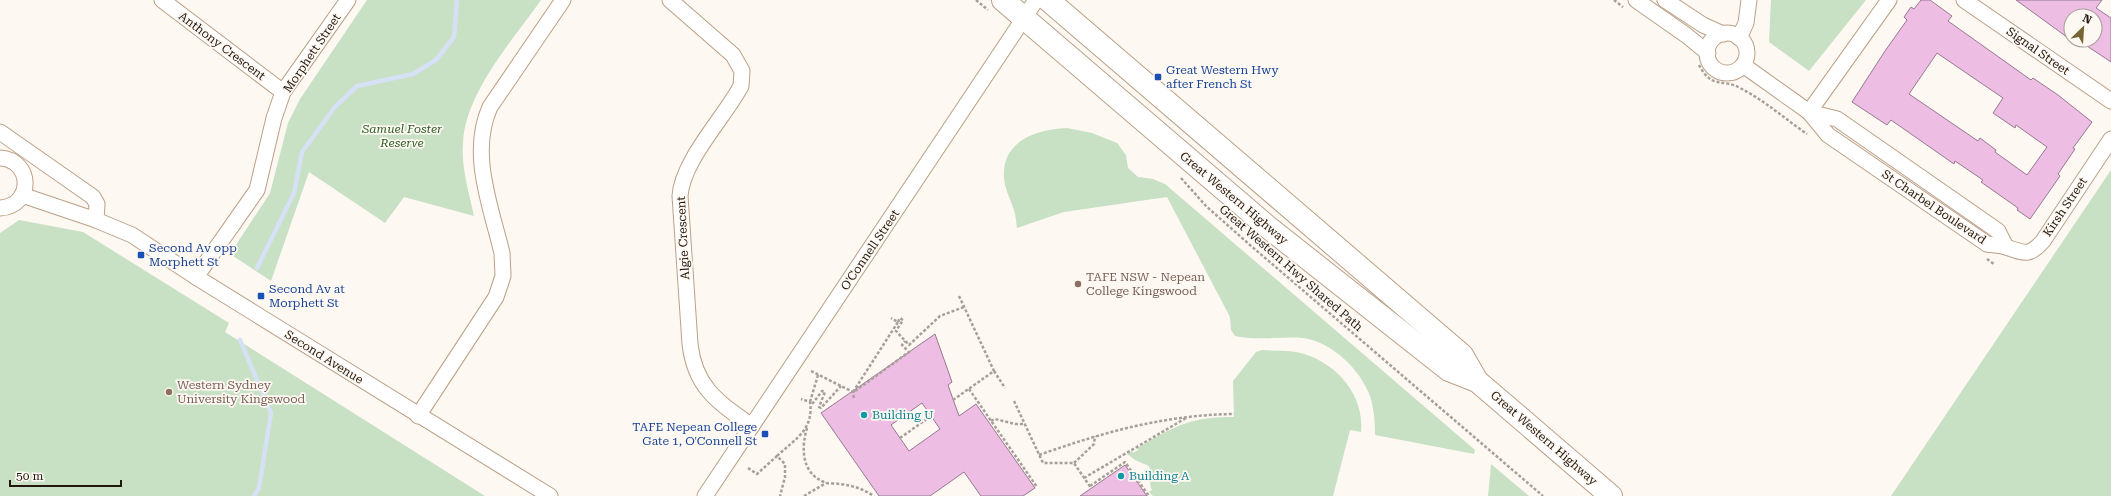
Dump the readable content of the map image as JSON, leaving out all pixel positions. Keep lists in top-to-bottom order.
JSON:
{
  "streets": {
    "highway": ["Great Western Highway"],
    "street": [
      "Anthony Crescent",
      "Signal Street",
      "Morphett Street",
      "St Charbel Boulevard",
      "Kirsh Street",
      "Algie Crescent",
      "O'Connell Street",
      "Second Avenue"
    ],
    "path": ["Great Western Hwy Shared Path"]
  },
  "crossings": [
    ["Anthony Crescent", "Morphett Street"],
    ["Morphett Street", "Second Avenue"],
    ["Great Western Highway", "O'Connell Street"],
    ["St Charbel Boulevard", "Kirsh Street"],
    ["Algie Crescent", "O'Connell Street"]
  ],
  "parks": ["Samuel Foster Reserve"],
  "places": {
    "transit": [
      "Great Western Hwy after French St",
      "Second Av opp Morphett St",
      "Second Av at Morphett St",
      "TAFE Nepean College Gate 1, O'Connell St"
    ],
    "other": [
      "TAFE NSW - Nepean College Kingswood",
      "Western Sydney University Kingswood",
      "Building U",
      "Building A"
    ]
  },
  "scale_bar": "50 m",
  "north": "top right"
}
